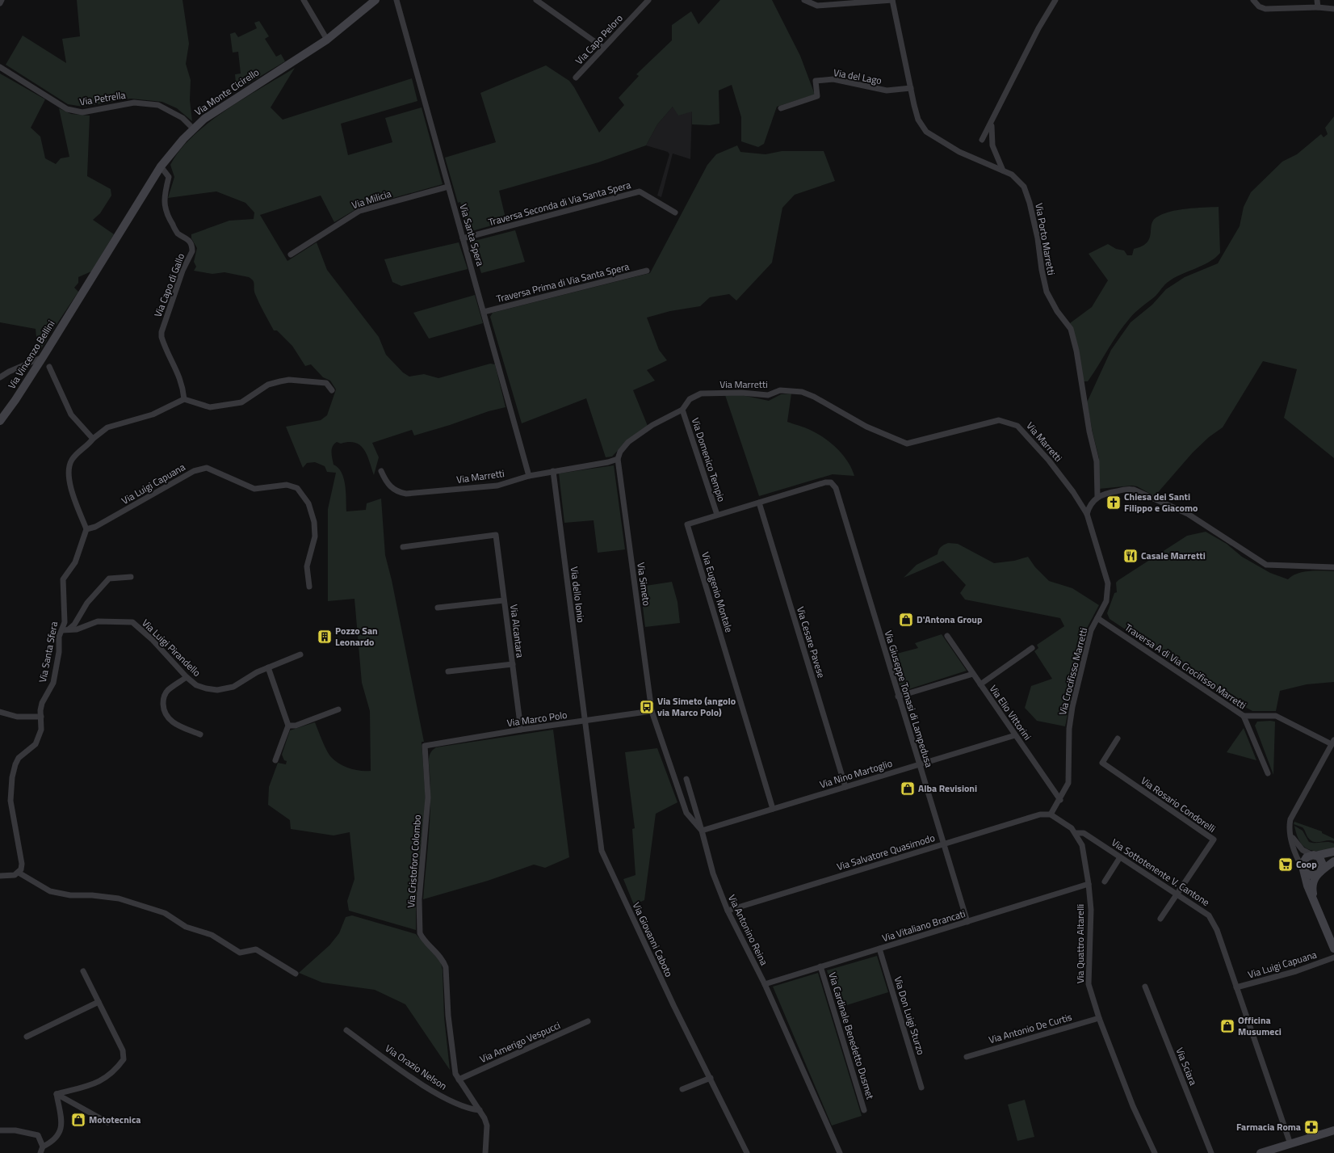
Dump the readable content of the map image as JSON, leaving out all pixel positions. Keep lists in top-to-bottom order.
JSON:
{
  "streets": {
    "street": [
      "Via Capo Peloro",
      "Via del Lago",
      "Via Monte Cicirello",
      "Via Petrella",
      "Via Milicia",
      "Traversa Seconda di Via Santa Spera",
      "Via Santa Spera",
      "Via Porto Marretti",
      "Traversa Prima di Via Santa Spera",
      "Via Capo di Gallo",
      "Via Vincenzo Bellini",
      "Via Marretti",
      "Via Domenico Tempio",
      "Via Luigi Capuana",
      "Via Simeto",
      "Via Eugenio Montale",
      "Via dello Ionio",
      "Via Alcantara",
      "Via Cesare Pavese",
      "Via Luigi Pirandello",
      "Via Santa Sfera",
      "Traversa A di Via Crocifisso Marretti",
      "Via Crocifisso Marretti",
      "Via Giuseppe Tomasi di Lampedusa",
      "Via Elio Vittorini",
      "Via Marco Polo",
      "Via Nino Martoglio",
      "Via Rosario Condorelli",
      "Via Salvatore Quasimodo",
      "Via Cristoforo Colombo",
      "Via Sottotenente V. Cantone",
      "Via Vitaliano Brancati",
      "Via Antonino Reina",
      "Via Giovanni Caboto",
      "Via Quattro Altarelli",
      "Via Don Luigi Sturzo",
      "Via Antonio De Curtis",
      "Via Cardinale Benedetto Dusmet",
      "Via Amerigo Vespucci",
      "Via Sciara",
      "Via Orazio Nelson"
    ]
  },
  "crossings": [
    ["Via del Lago", "Via Porto Marretti"],
    ["Via Monte Cicirello", "Via Petrella"],
    ["Via Monte Cicirello", "Via Capo di Gallo"],
    ["Via Monte Cicirello", "Via Vincenzo Bellini"],
    ["Via Milicia", "Via Santa Spera"],
    ["Traversa Seconda di Via Santa Spera", "Via Santa Spera"],
    ["Via Santa Spera", "Traversa Prima di Via Santa Spera"],
    ["Via Santa Spera", "Via Marretti"],
    ["Via Marretti", "Via Domenico Tempio"],
    ["Via Marretti", "Via Simeto"],
    ["Via Marretti", "Via dello Ionio"],
    ["Via Marretti", "Via Crocifisso Marretti"],
    ["Via Domenico Tempio", "Via Eugenio Montale"],
    ["Via Luigi Capuana", "Via Santa Sfera"],
    ["Via Luigi Capuana", "Via Sottotenente V. Cantone"],
    ["Via Simeto", "Via Marco Polo"],
    ["Via Simeto", "Via Antonino Reina"],
    ["Via Eugenio Montale", "Via Cesare Pavese"],
    ["Via Eugenio Montale", "Via Giuseppe Tomasi di Lampedusa"],
    ["Via Eugenio Montale", "Via Nino Martoglio"],
    ["Via dello Ionio", "Via Marco Polo"],
    ["Via dello Ionio", "Via Giovanni Caboto"],
    ["Via Alcantara", "Via Marco Polo"],
    ["Via Cesare Pavese", "Via Nino Martoglio"],
    ["Via Luigi Pirandello", "Via Santa Sfera"],
    ["Traversa A di Via Crocifisso Marretti", "Via Crocifisso Marretti"],
    ["Via Crocifisso Marretti", "Via Elio Vittorini"],
    ["Via Crocifisso Marretti", "Via Salvatore Quasimodo"],
    ["Via Crocifisso Marretti", "Via Quattro Altarelli"],
    ["Via Giuseppe Tomasi di Lampedusa", "Via Nino Martoglio"],
    ["Via Giuseppe Tomasi di Lampedusa", "Via Salvatore Quasimodo"],
    ["Via Giuseppe Tomasi di Lampedusa", "Via Vitaliano Brancati"],
    ["Via Elio Vittorini", "Via Nino Martoglio"],
    ["Via Marco Polo", "Via Cristoforo Colombo"],
    ["Via Marco Polo", "Via Antonino Reina"],
    ["Via Marco Polo", "Via Giovanni Caboto"],
    ["Via Nino Martoglio", "Via Antonino Reina"],
    ["Via Rosario Condorelli", "Via Sottotenente V. Cantone"],
    ["Via Salvatore Quasimodo", "Via Antonino Reina"],
    ["Via Salvatore Quasimodo", "Via Quattro Altarelli"],
    ["Via Cristoforo Colombo", "Via Amerigo Vespucci"],
    ["Via Cristoforo Colombo", "Via Orazio Nelson"],
    ["Via Sottotenente V. Cantone", "Via Quattro Altarelli"],
    ["Via Vitaliano Brancati", "Via Antonino Reina"],
    ["Via Vitaliano Brancati", "Via Quattro Altarelli"],
    ["Via Vitaliano Brancati", "Via Don Luigi Sturzo"],
    ["Via Vitaliano Brancati", "Via Cardinale Benedetto Dusmet"],
    ["Via Quattro Altarelli", "Via Antonio De Curtis"]
  ],
  "places": {
    "church": ["Chiesa dei Santi Filippo e Giacomo"],
    "restaurant": ["Casale Marretti"],
    "shop": [
      "D'Antona Group",
      "Alba Revisioni",
      "Officina Musumeci",
      "Mototecnica"
    ],
    "building": ["Pozzo San Leonardo"],
    "bus stop": ["Via Simeto (angolo via Marco Polo)"],
    "supermarket": ["Coop"],
    "pharmacy": ["Farmacia Roma"]
  }
}
